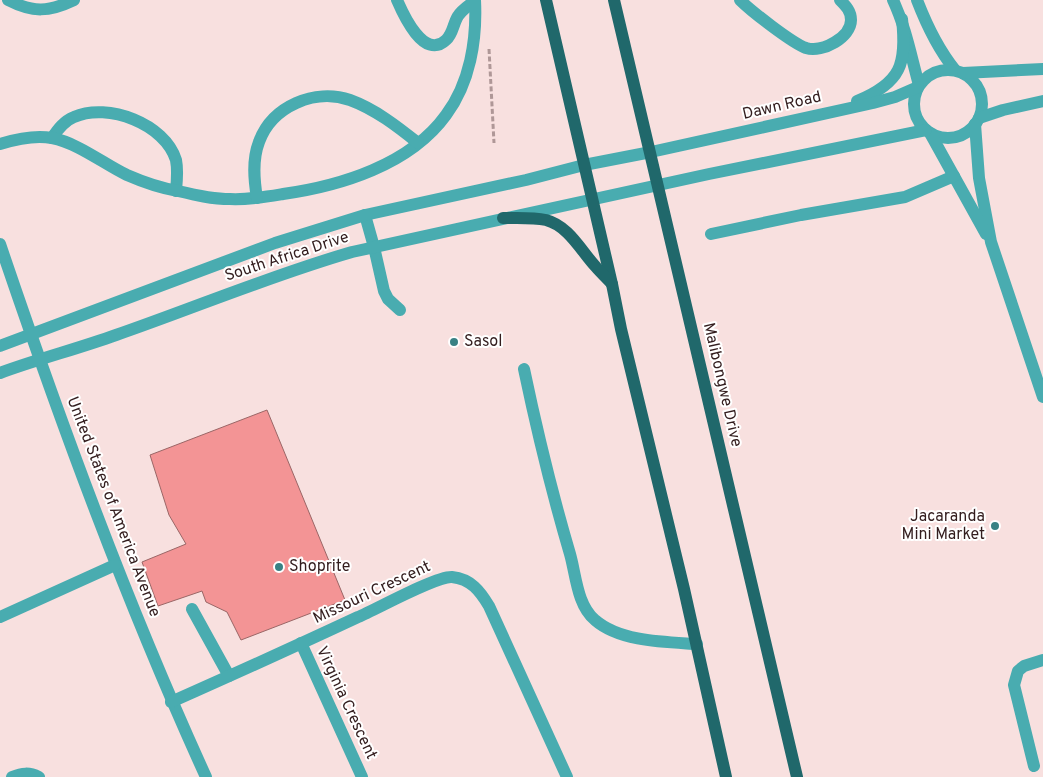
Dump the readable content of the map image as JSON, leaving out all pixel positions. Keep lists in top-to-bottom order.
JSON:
{
  "streets": {
    "main road": ["Malibongwe Drive"],
    "street": [
      "Dawn Road",
      "South Africa Drive",
      "United States of America Avenue",
      "Missouri Crescent",
      "Virginia Crescent"
    ]
  },
  "crossings": [
    ["Dawn Road", "South Africa Drive"],
    ["Dawn Road", "Malibongwe Drive"],
    ["South Africa Drive", "Malibongwe Drive"],
    ["South Africa Drive", "United States of America Avenue"],
    ["United States of America Avenue", "Missouri Crescent"],
    ["Missouri Crescent", "Virginia Crescent"]
  ],
  "places": ["Sasol", "Jacaranda Mini Market", "Shoprite"]
}
